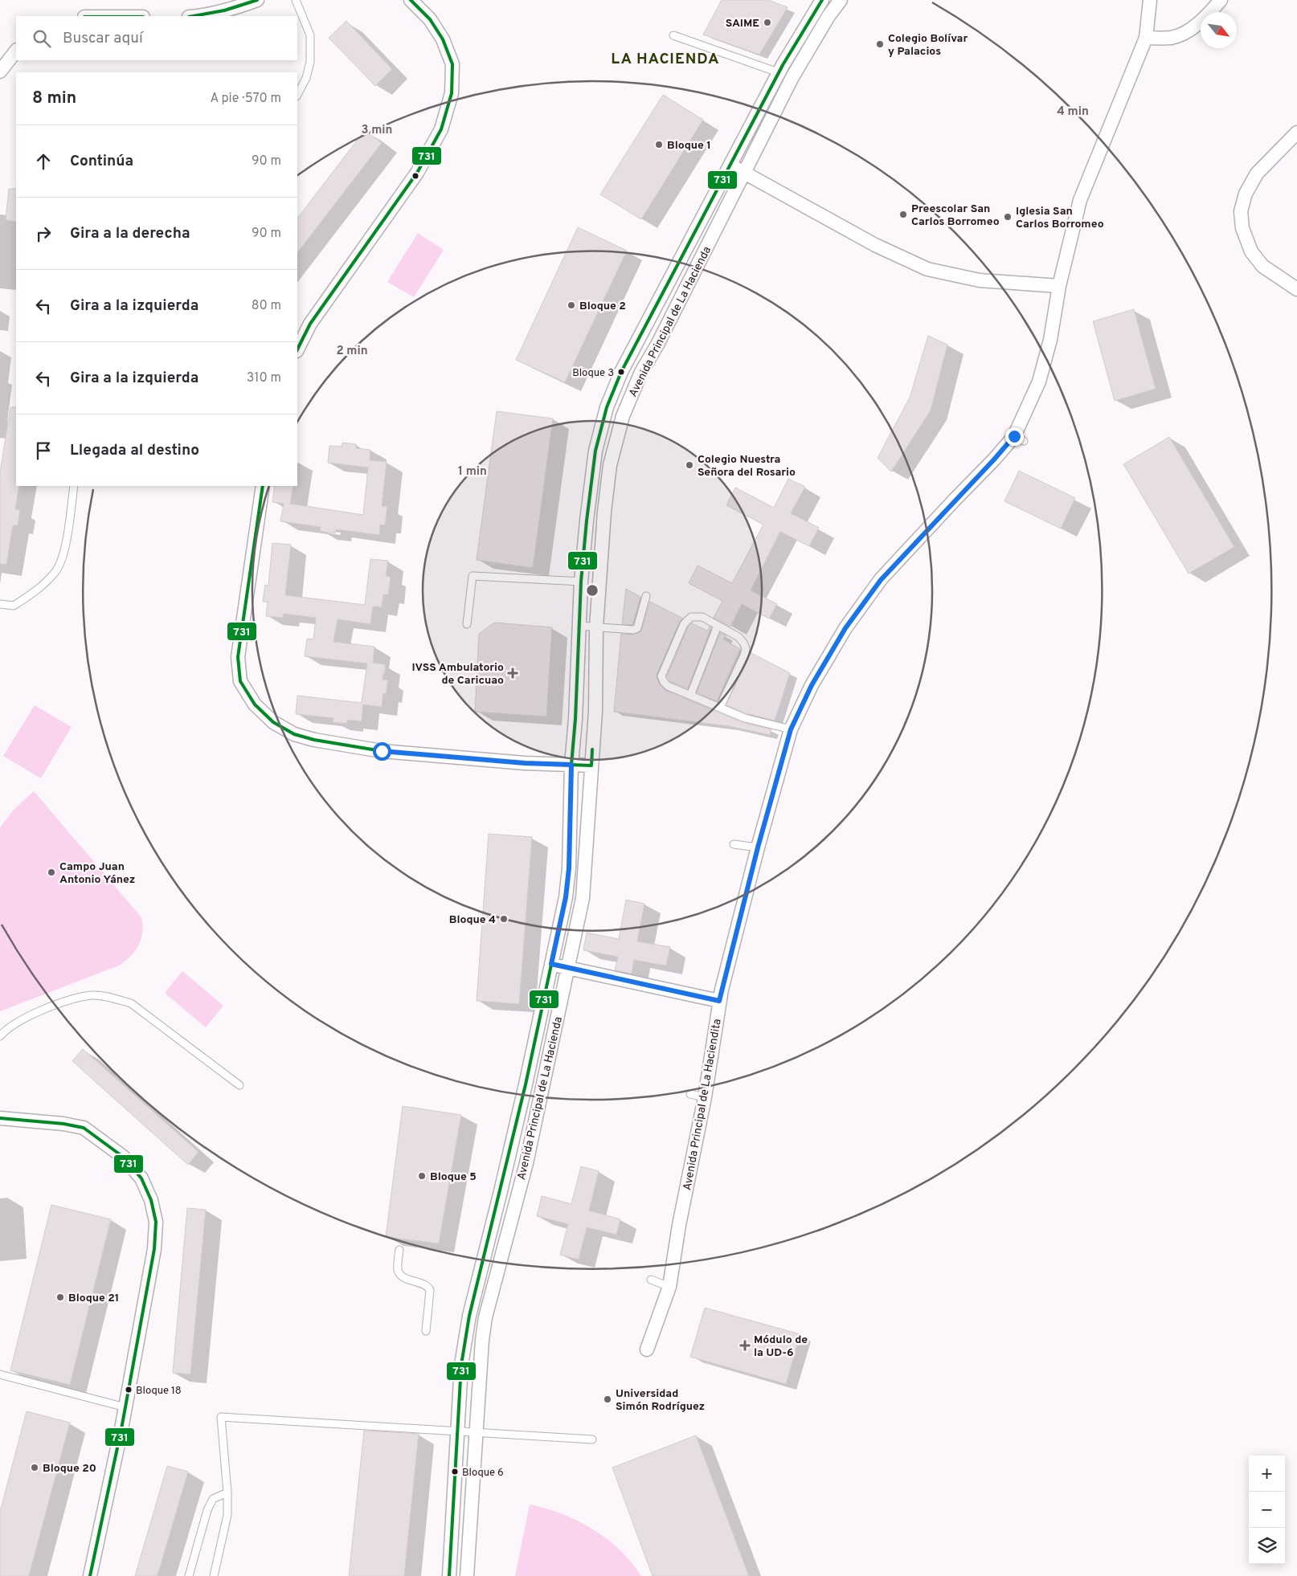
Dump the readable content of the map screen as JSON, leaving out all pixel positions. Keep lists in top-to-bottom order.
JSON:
{
  "streets": {
    "street": ["Avenida Principal de La Hacienda", "Avenida Principal de La Haciendita"]
  },
  "districts": ["LA HACIENDA"],
  "places": {
    "other": [
      "SAIME",
      "Colegio Bolívar y Palacios",
      "Bloque 1",
      "Preescolar San Carlos Borromeo",
      "Iglesia San Carlos Borromeo",
      "Bloque 2",
      "Bloque 3",
      "Colegio Nuestra Señora del Rosario",
      "Campo Juan Antonio Yánez",
      "Bloque 4",
      "Bloque 5",
      "Bloque 21",
      "Bloque 18",
      "Universidad Simón Rodríguez",
      "Bloque 20",
      "Bloque 6"
    ],
    "health": ["IVSS Ambulatorio de Caricuao", "Módulo de la UD-6"]
  },
  "lines": ["transit line 731"],
  "north": "bottom right",
  "page": {
    "search": "Buscar aquí",
    "heading": ["8 min", "A pie · 570 m"],
    "list": [
      ["Continúa", "90 m"],
      ["Gira a la derecha", "90 m"],
      ["Gira a la izquierda", "80 m"],
      ["Gira a la izquierda", "310 m"],
      "Llegada al destino"
    ],
    "map_buttons": ["+", "−"]
  },
  "rings": [
    "4 min",
    "3 min",
    "2 min",
    "1 min"
  ]
}
